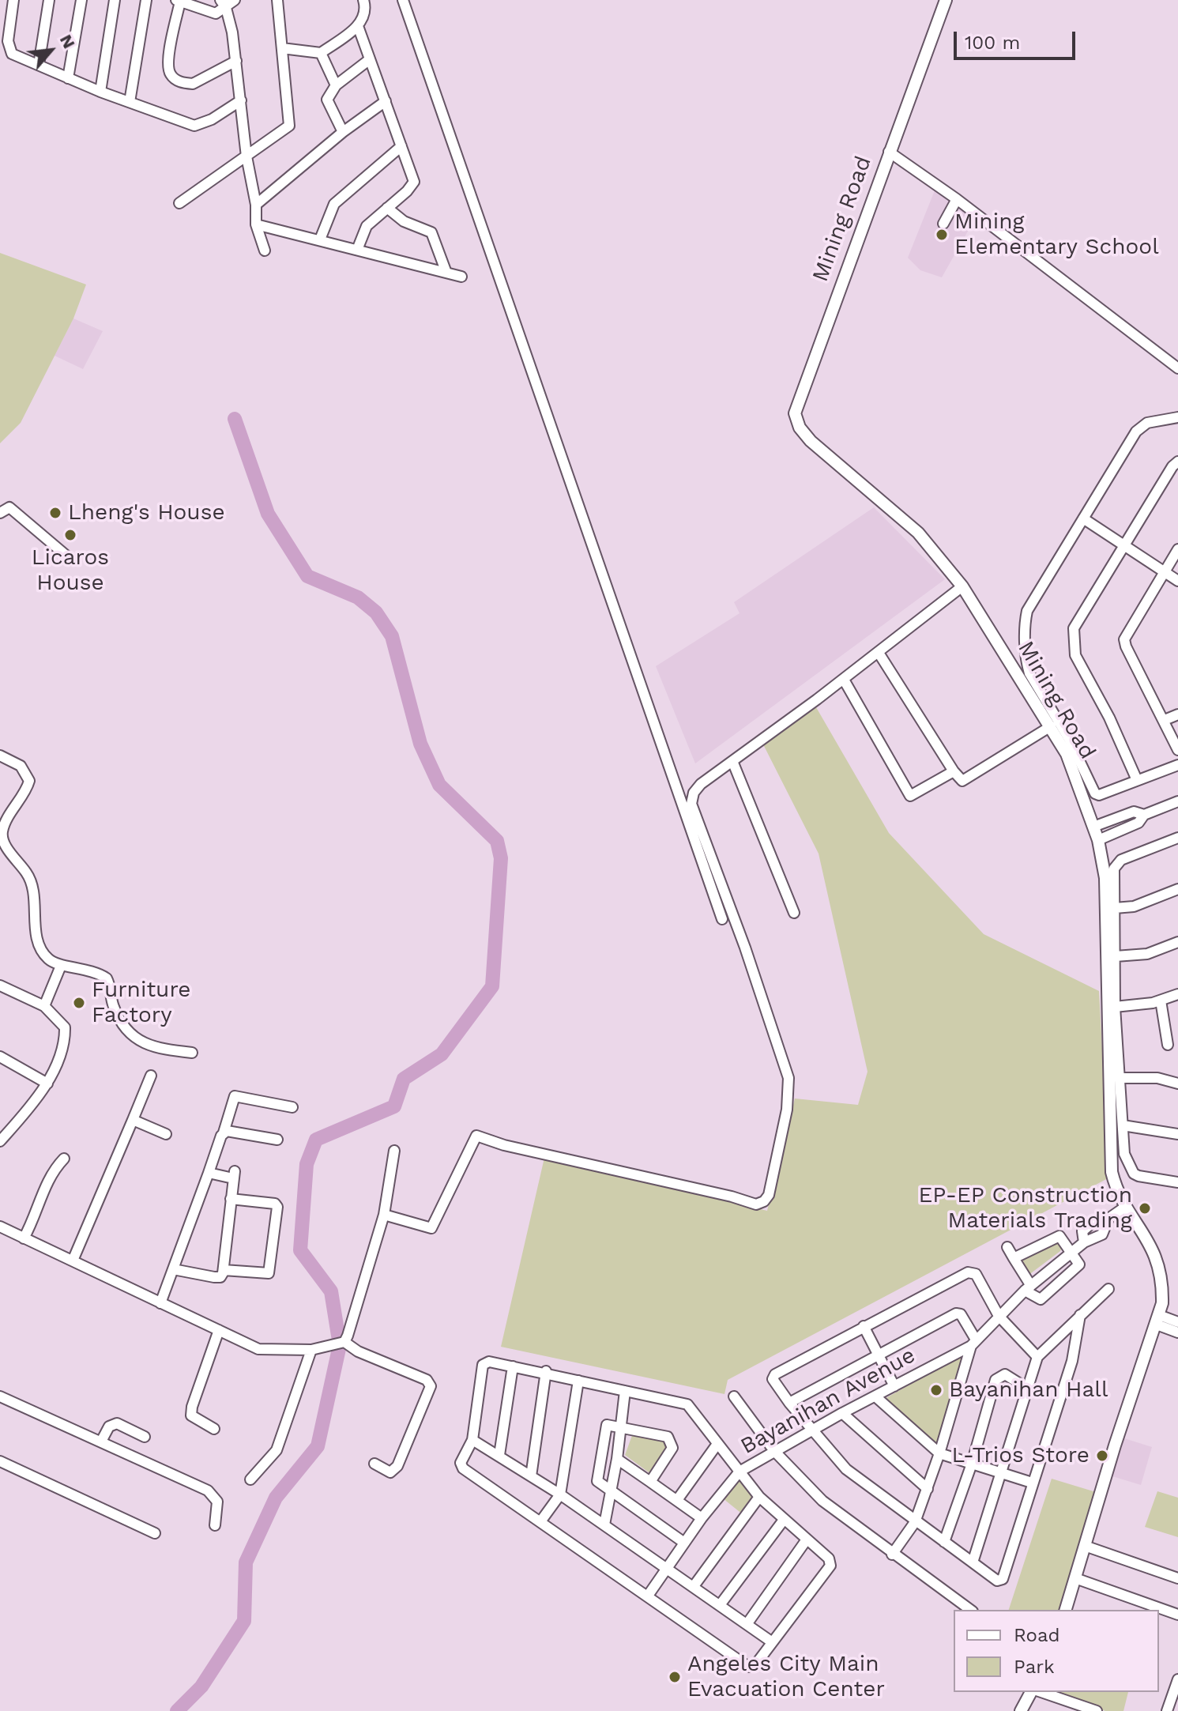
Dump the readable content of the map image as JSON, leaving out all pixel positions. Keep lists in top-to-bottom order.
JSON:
{
  "streets": {
    "street": ["Mining Road", "Bayanihan Avenue"]
  },
  "places": [
    "Mining Elementary School",
    "Lheng's House",
    "Licaros House",
    "Furniture Factory",
    "EP-EP Construction Materials Trading",
    "Bayanihan Hall",
    "L-Trios Store",
    "Angeles City Main Evacuation Center"
  ],
  "legend": ["Road", "Park"],
  "scale_bar": "100 m",
  "north": "top right"
}
